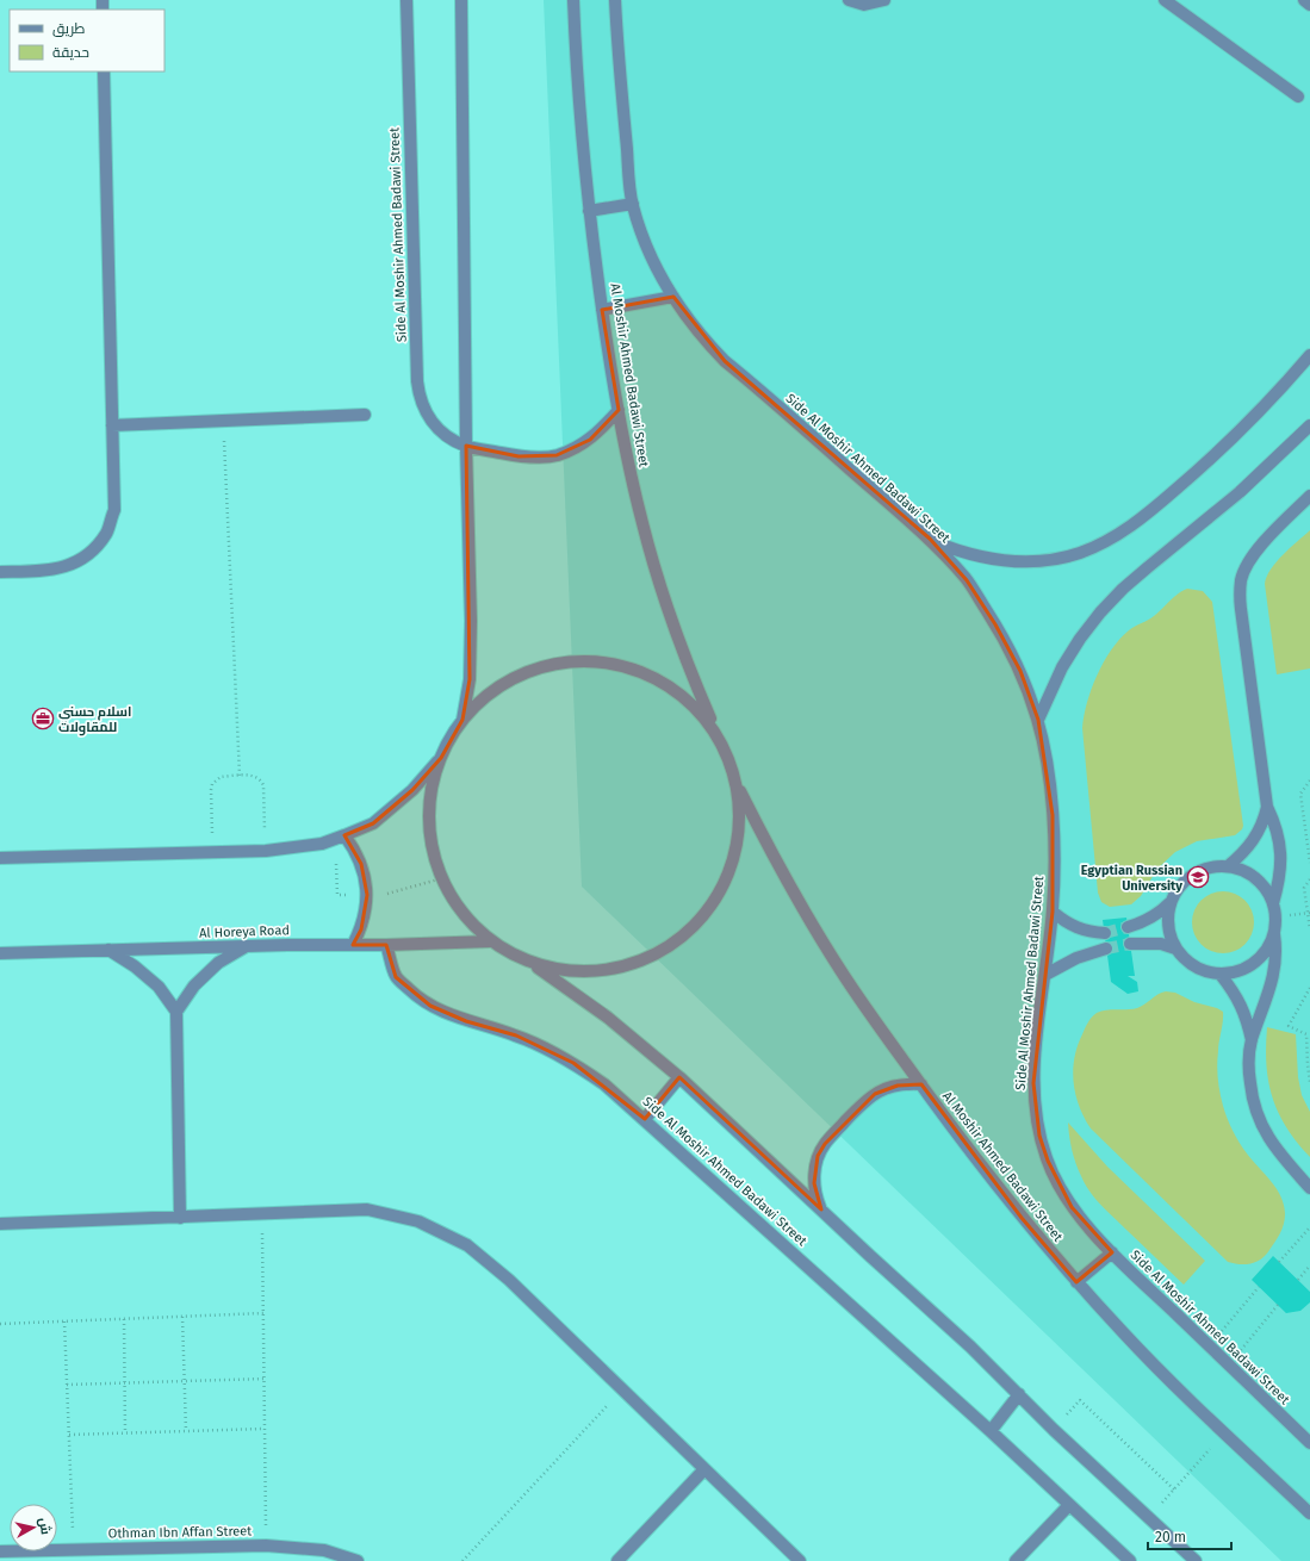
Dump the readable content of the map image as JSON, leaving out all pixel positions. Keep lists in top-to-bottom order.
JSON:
{
  "streets": {
    "street": [
      "Side Al Moshir Ahmed Badawi Street",
      "Al Moshir Ahmed Badawi Street",
      "Al Horeya Road",
      "Othman Ibn Affan Street"
    ]
  },
  "crossings": [
    ["Side Al Moshir Ahmed Badawi Street", "Al Moshir Ahmed Badawi Street"],
    ["Side Al Moshir Ahmed Badawi Street", "Al Horeya Road"]
  ],
  "places": {
    "office": ["اسلام حسني للمقاولات"],
    "school or university": ["Egyptian Russian University"]
  },
  "legend": ["طريق", "حديقة"],
  "scale_bar": "20 m",
  "north": "right"
}
